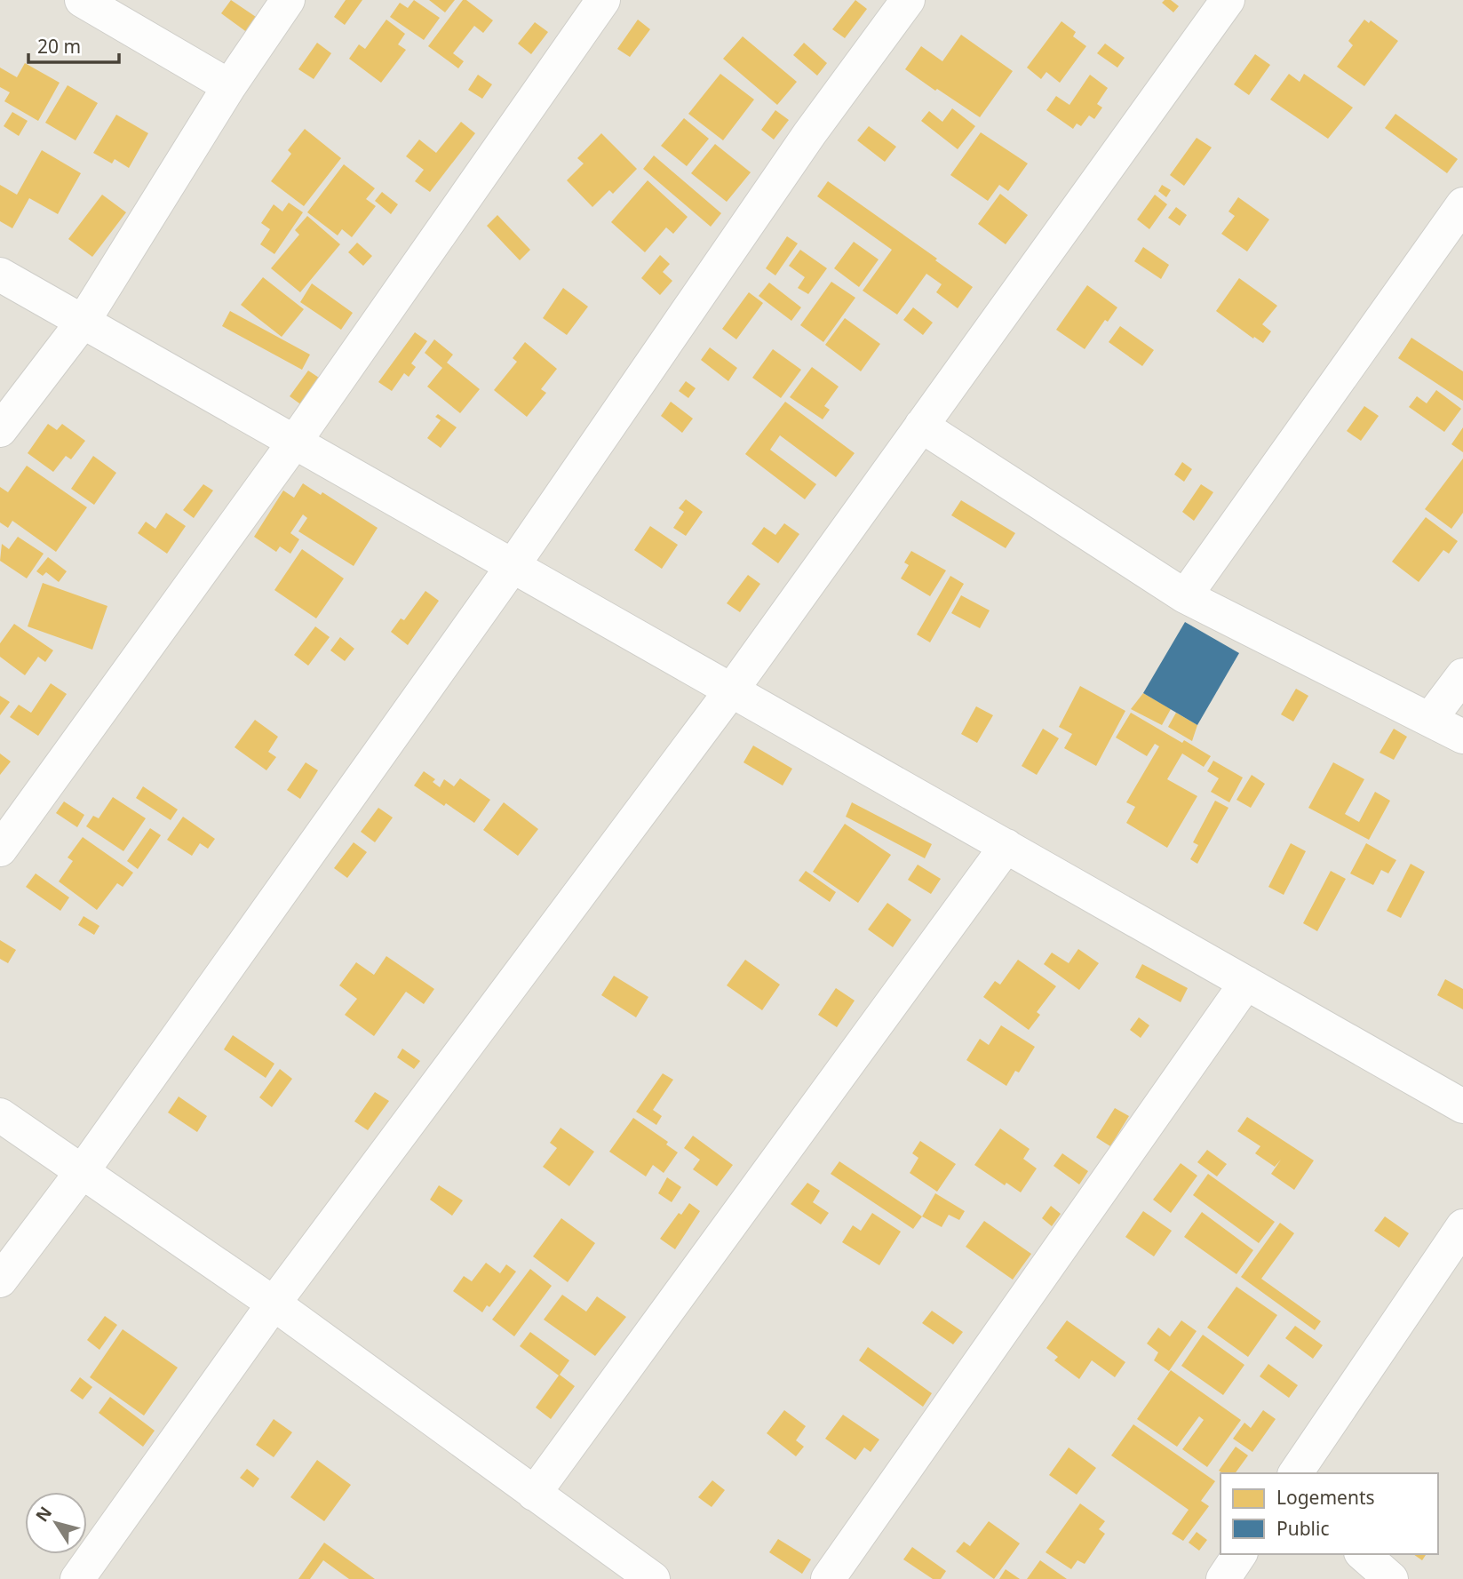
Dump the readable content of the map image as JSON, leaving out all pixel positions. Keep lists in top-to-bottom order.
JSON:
{
  "legend": ["Logements", "Public"],
  "scale_bar": "20 m",
  "north": "top left"
}
